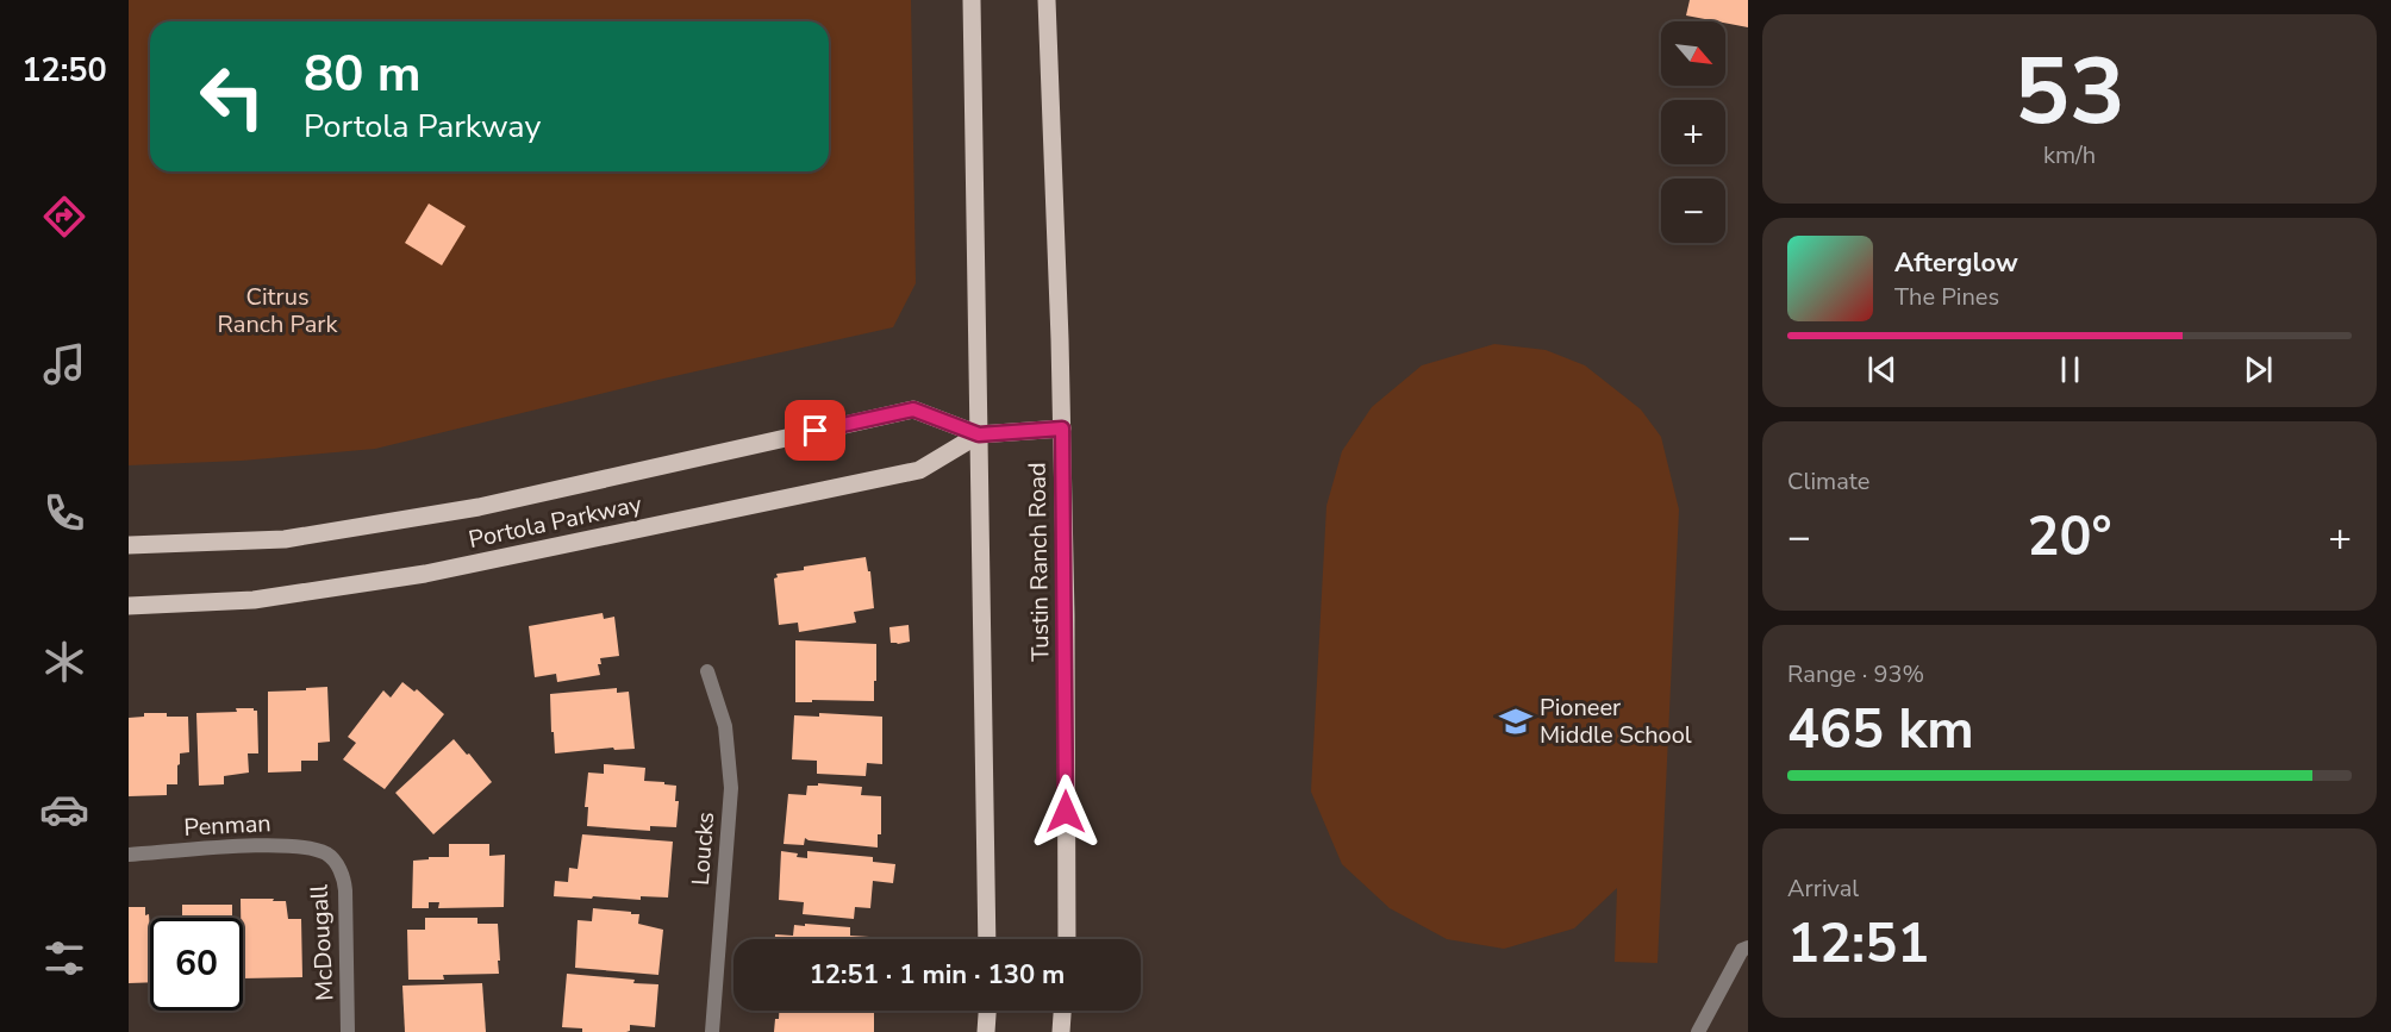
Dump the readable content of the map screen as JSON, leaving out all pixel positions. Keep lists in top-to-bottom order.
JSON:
{
  "streets": {
    "main road": ["Portola Parkway", "Tustin Ranch Road"],
    "street": ["Penman", "Loucks", "McDougall"]
  },
  "crossings": [
    ["Portola Parkway", "Tustin Ranch Road"],
    ["Penman", "McDougall"]
  ],
  "parks": ["Citrus Ranch Park"],
  "places": {
    "school or university": ["Pioneer Middle School"]
  },
  "north": "bottom right",
  "page": {
    "tabs": "12:50",
    "tile": [
      ["53", "km/h"],
      "Climate",
      ["Range · 93%", "465 km"],
      ["Arrival", "12:51"]
    ],
    "map_buttons": ["+", "−"],
    "turn": ["80 m", "Portola Parkway"],
    "song": ["Afterglow", "The Pines"],
    "heat": ["−", "20°", "+"],
    "limit": "60",
    "trip": "12:51 · 1 min · 130 m"
  }
}
